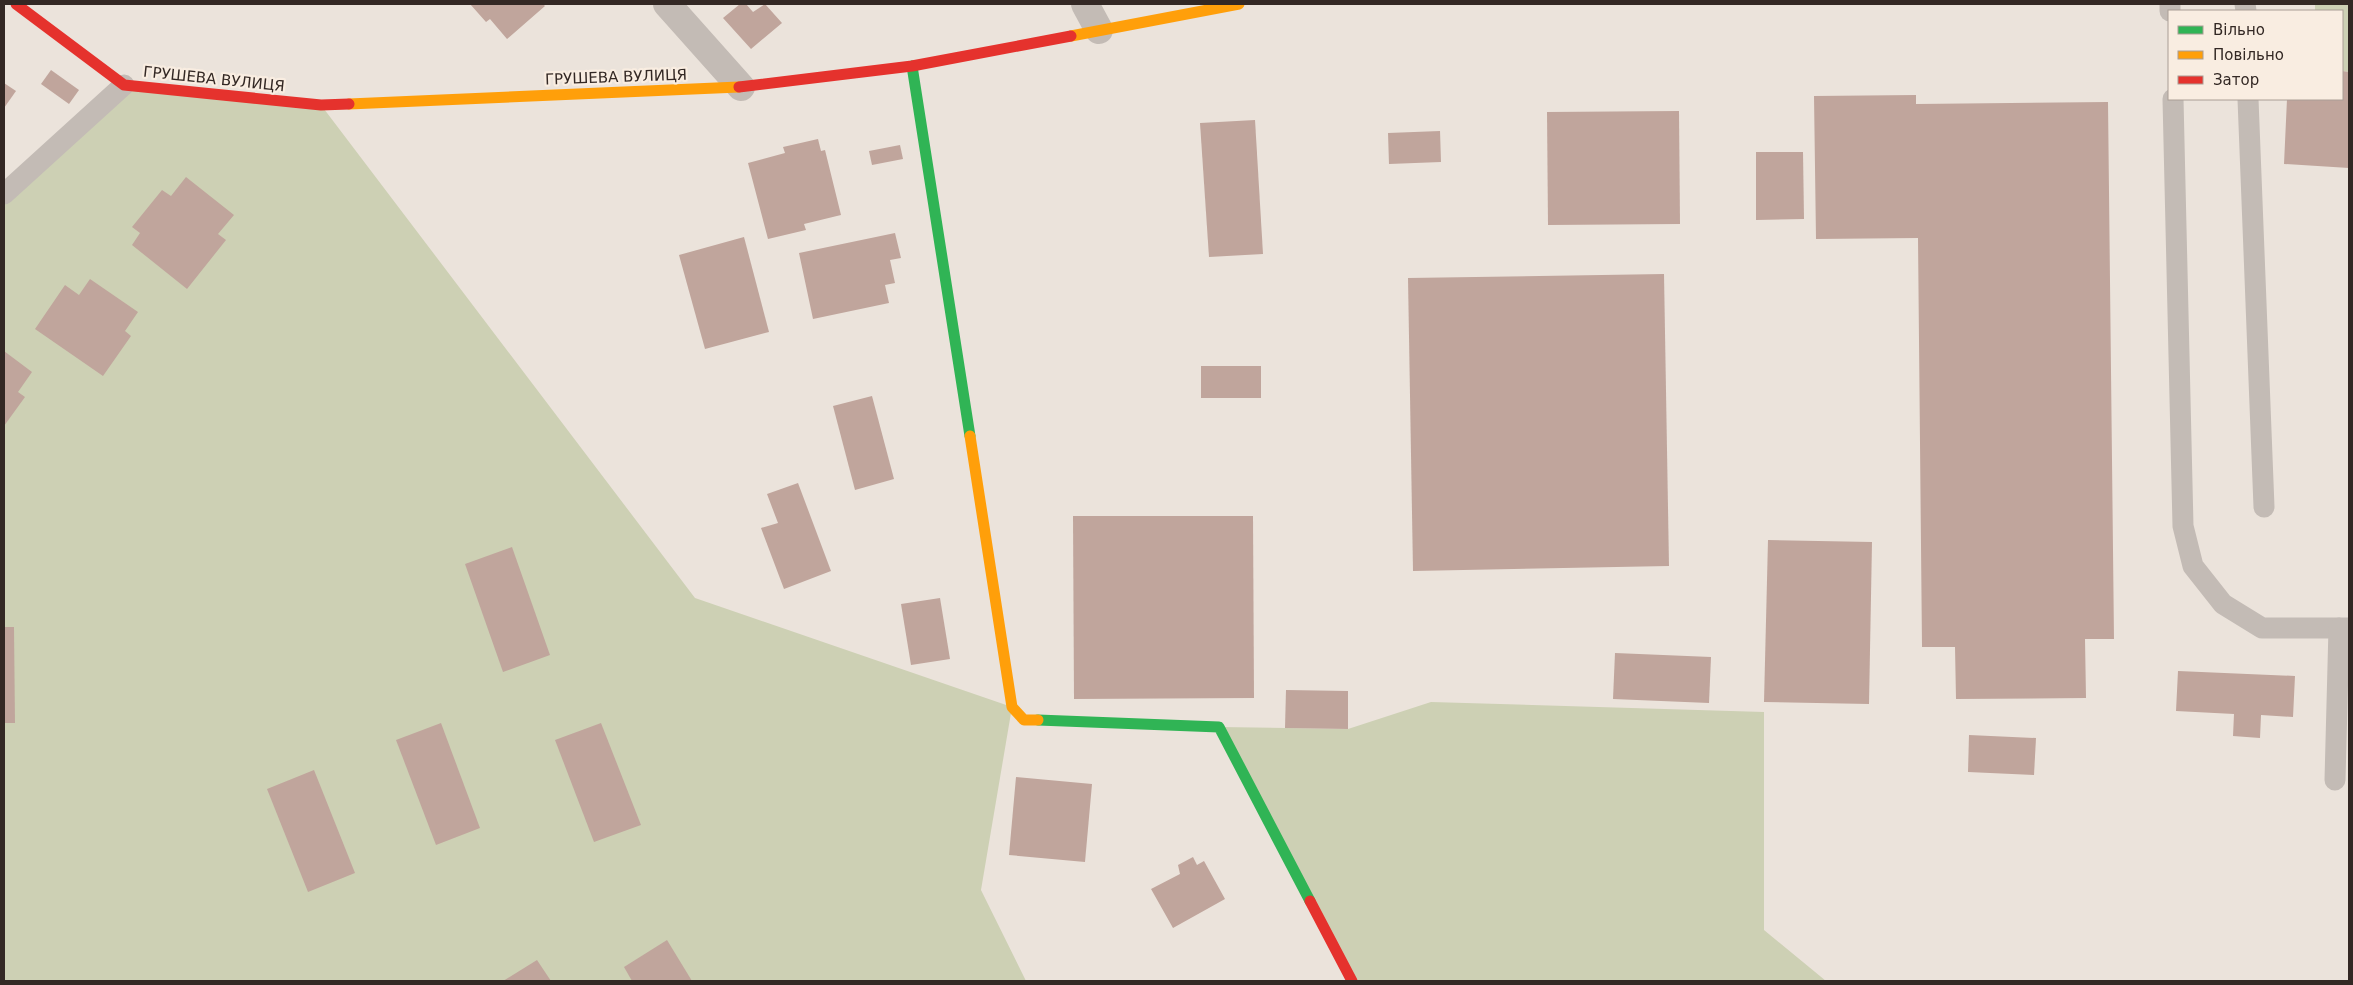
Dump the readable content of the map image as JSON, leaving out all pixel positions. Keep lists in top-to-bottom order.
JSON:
{
  "streets": {
    "street": ["ГРУШЕВА ВУЛИЦЯ"]
  },
  "legend": ["Вільно", "Повільно", "Затор"]
}
